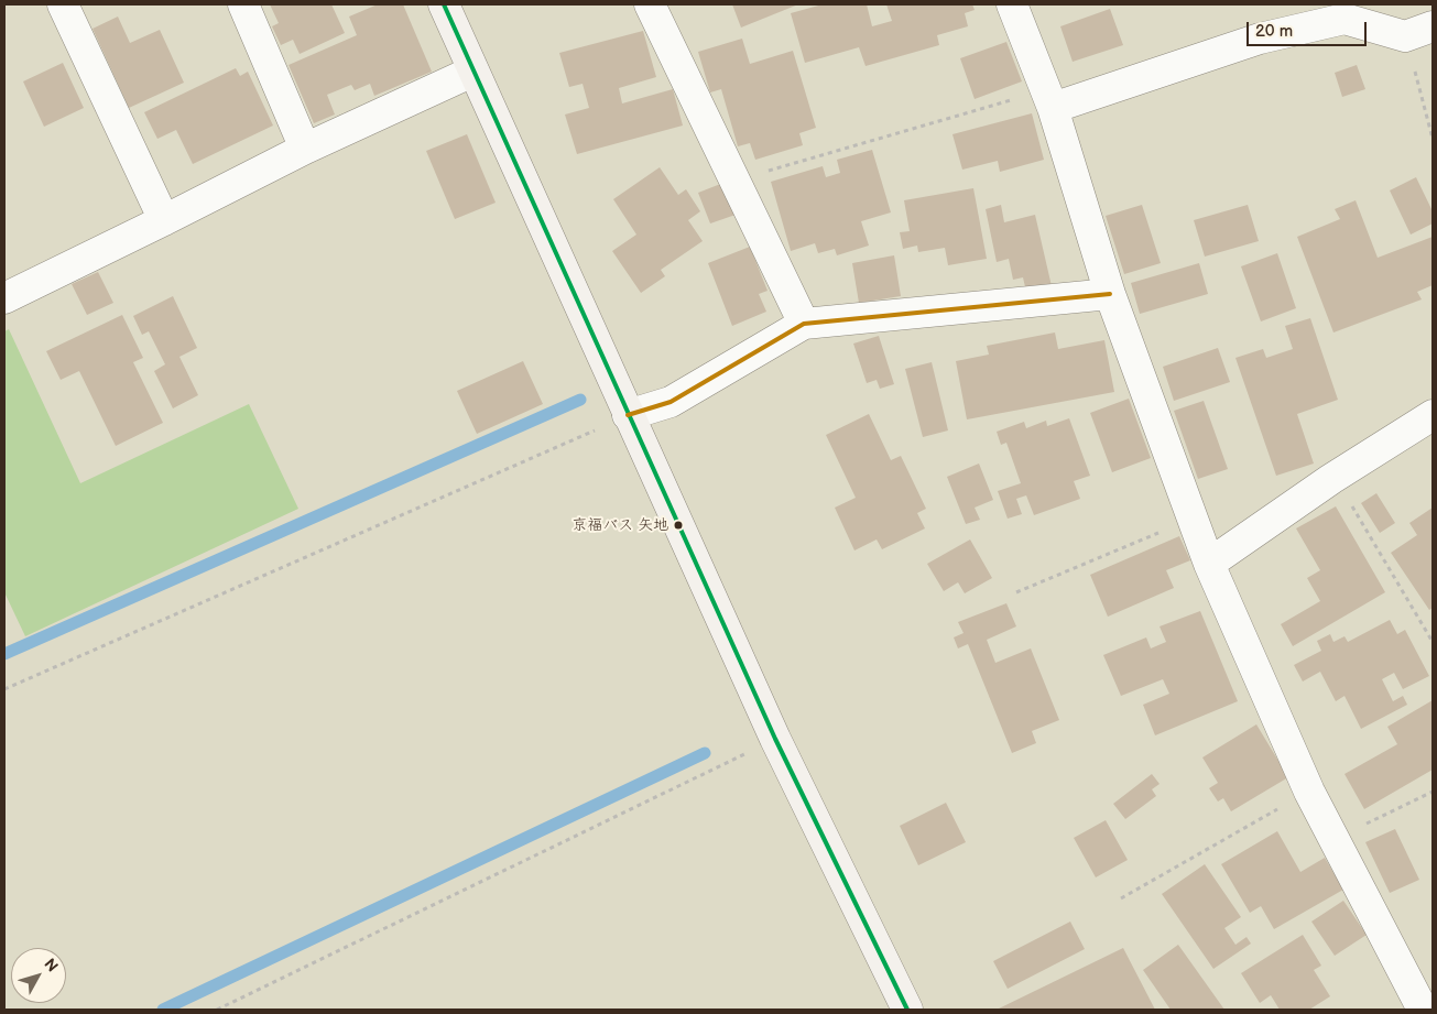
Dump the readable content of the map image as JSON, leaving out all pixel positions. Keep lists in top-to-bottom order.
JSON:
{
  "places": ["京福バス 矢地"],
  "scale_bar": "20 m",
  "north": "top right"
}
